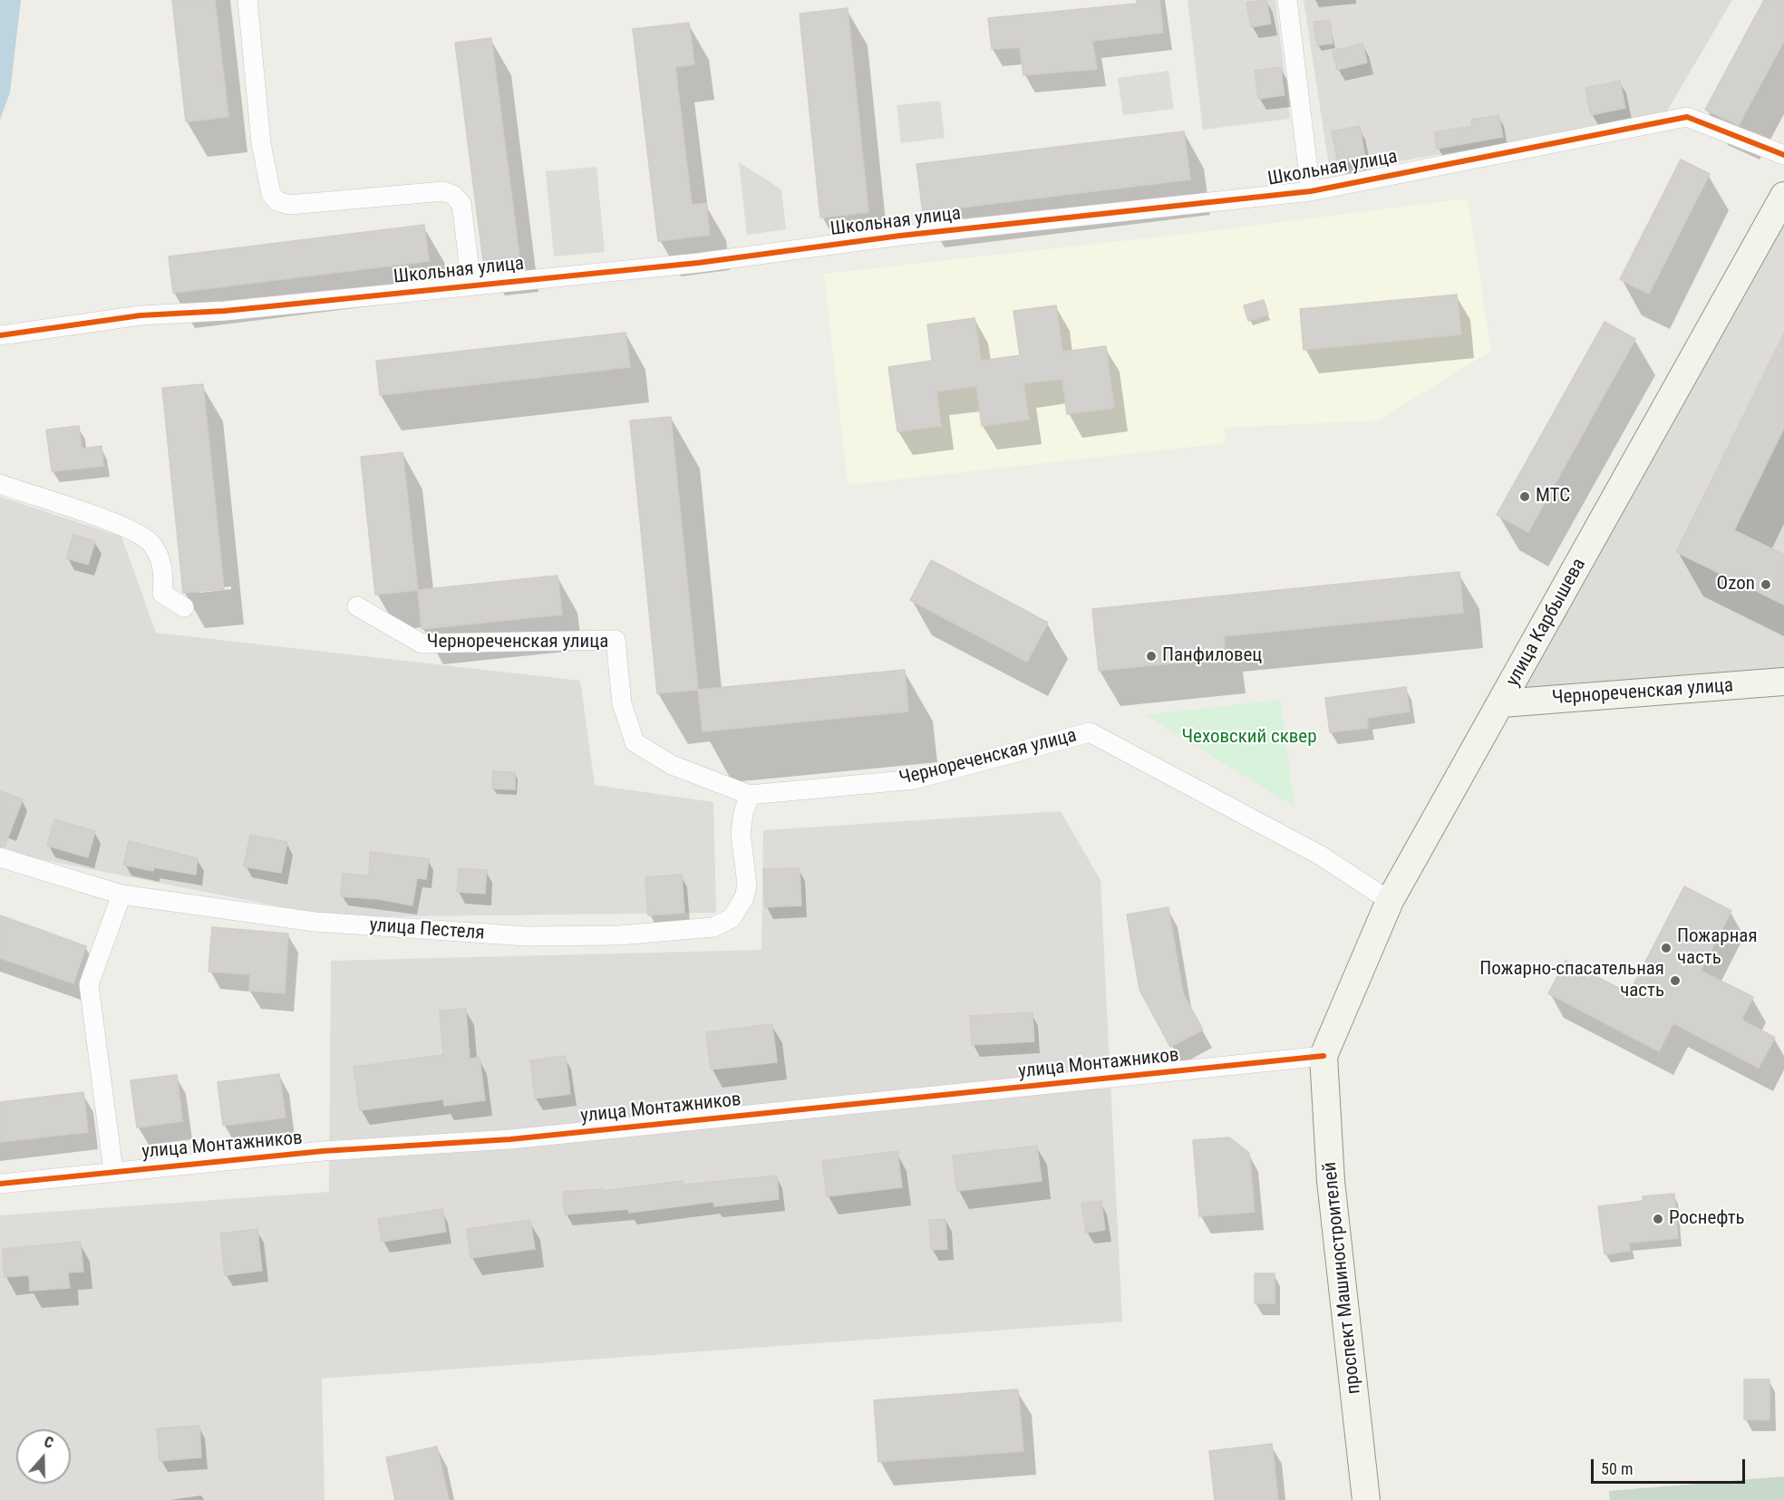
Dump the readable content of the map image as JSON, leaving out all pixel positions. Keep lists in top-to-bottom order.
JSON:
{
  "streets": {
    "main road": ["улица Карбышева", "Чернореченская улица", "проспект Машиностроителей"],
    "street": ["Школьная улица", "улица Пестеля", "улица Монтажников"]
  },
  "crossings": [
    ["улица Карбышева", "Чернореченская улица"],
    ["улица Карбышева", "улица Монтажников"],
    ["улица Карбышева", "проспект Машиностроителей"],
    ["Чернореченская улица", "улица Пестеля"],
    ["улица Монтажников", "проспект Машиностроителей"]
  ],
  "parks": ["Чеховский сквер"],
  "places": [
    "МТС",
    "Ozon",
    "Панфиловец",
    "Пожарная часть",
    "Пожарно-спасательная часть",
    "Роснефть"
  ],
  "scale_bar": "50 m",
  "north": "top"
}
